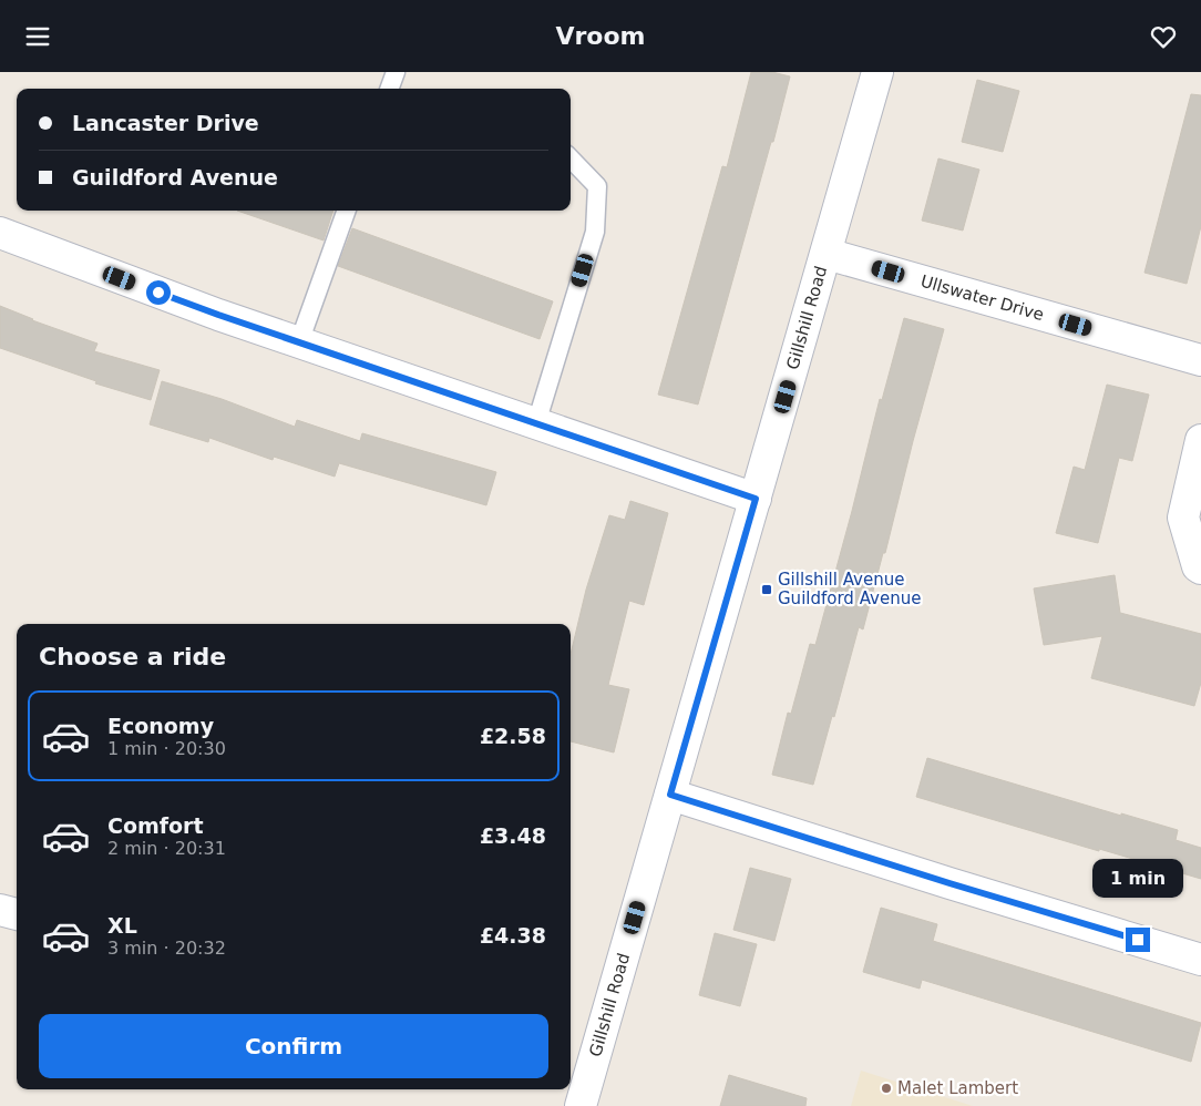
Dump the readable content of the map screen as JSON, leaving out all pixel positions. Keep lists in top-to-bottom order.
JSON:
{
  "streets": {
    "street": ["Ullswater Drive", "Gillshill Road"]
  },
  "crossings": [
    ["Ullswater Drive", "Gillshill Road"]
  ],
  "places": {
    "transit": ["Gillshill Avenue Guildford Avenue"],
    "other": ["Malet Lambert"]
  },
  "page": {
    "header": "Vroom",
    "banner": ["Lancaster Drive", "Guildford Avenue"],
    "heading": "Choose a ride",
    "list": [
      {
        "name": "Economy",
        "note": "1 min · 20:30",
        "value": "£2.58"
      },
      {
        "name": "Comfort",
        "note": "2 min · 20:31",
        "value": "£3.48"
      },
      {
        "name": "XL",
        "note": "3 min · 20:32",
        "value": "£4.38"
      }
    ],
    "bubble": "1 min",
    "buttons": "Confirm"
  }
}
